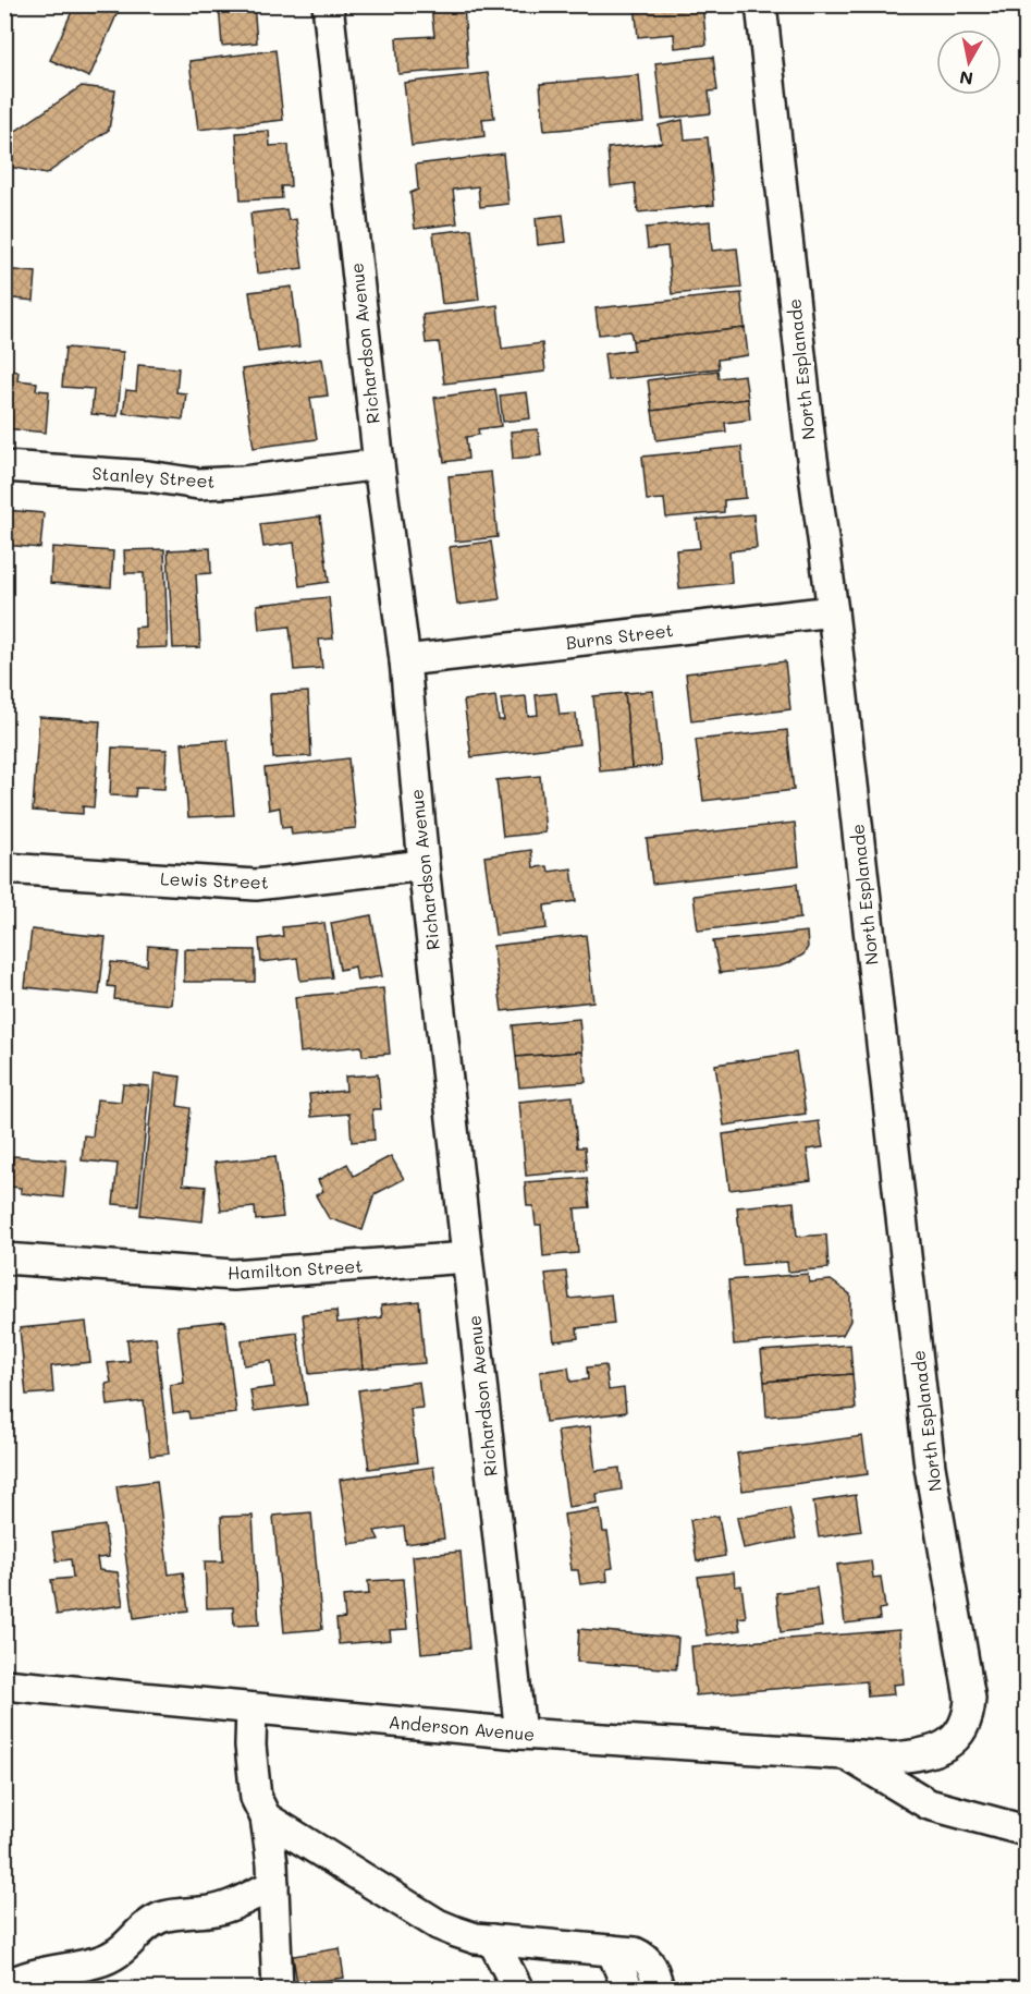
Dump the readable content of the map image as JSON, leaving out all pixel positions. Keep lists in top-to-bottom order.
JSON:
{
  "streets": {
    "street": [
      "Richardson Avenue",
      "North Esplanade",
      "Stanley Street",
      "Burns Street",
      "Lewis Street",
      "Hamilton Street",
      "Anderson Avenue"
    ]
  },
  "crossings": [
    ["Richardson Avenue", "Stanley Street"],
    ["Richardson Avenue", "Burns Street"],
    ["Richardson Avenue", "Lewis Street"],
    ["Richardson Avenue", "Hamilton Street"],
    ["Richardson Avenue", "Anderson Avenue"],
    ["North Esplanade", "Burns Street"],
    ["North Esplanade", "Anderson Avenue"]
  ],
  "north": "bottom"
}
